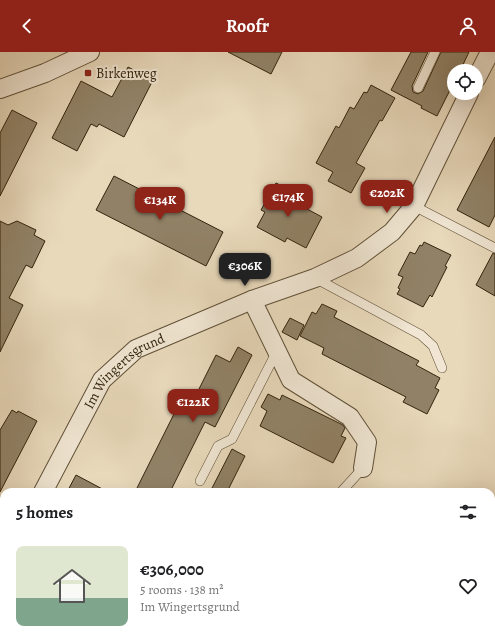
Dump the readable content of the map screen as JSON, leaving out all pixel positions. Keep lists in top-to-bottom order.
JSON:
{
  "streets": {
    "street": ["Im Wingertsgrund"]
  },
  "places": {
    "transit": ["Birkenweg"]
  },
  "page": {
    "header": "Roofr",
    "price": [
      "€202K",
      "€174K",
      "€134K",
      "€306K",
      "€122K"
    ],
    "heading": "5 homes",
    "list": [
      {
        "name": "€306,000",
        "note": "5 rooms · 138 m² · Im Wingertsgrund"
      }
    ]
  }
}
